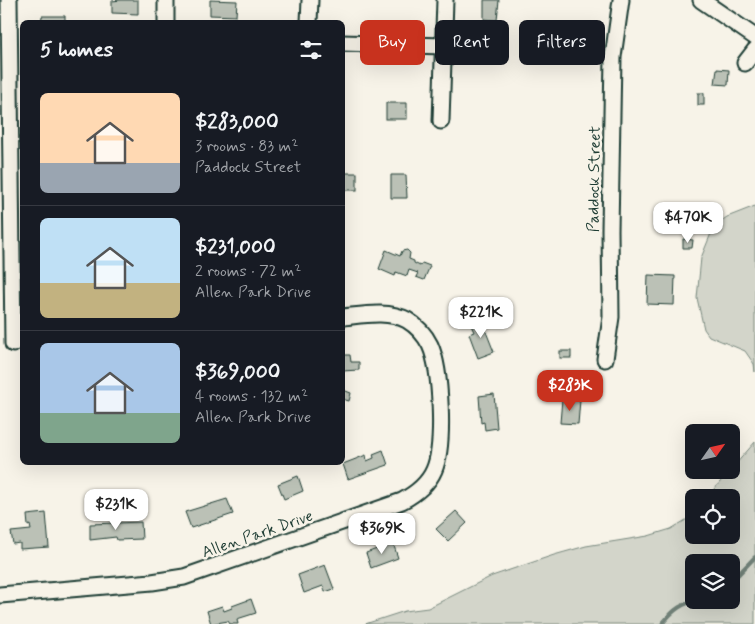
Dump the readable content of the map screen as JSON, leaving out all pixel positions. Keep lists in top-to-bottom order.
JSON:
{
  "streets": {
    "street": ["Paddock Street", "Allen Park Drive"]
  },
  "north": "top right",
  "page": {
    "chip": ["Buy", "Rent", "Filters"],
    "heading": "5 homes",
    "list": [
      {
        "name": "$283,000",
        "note": "3 rooms · 83 m² · Paddock Street"
      },
      {
        "name": "$231,000",
        "note": "2 rooms · 72 m² · Allen Park Drive"
      },
      {
        "name": "$369,000",
        "note": "4 rooms · 132 m² · Allen Park Drive"
      }
    ],
    "price": [
      "$470K",
      "$221K",
      "$283K",
      "$231K",
      "$369K"
    ]
  }
}
